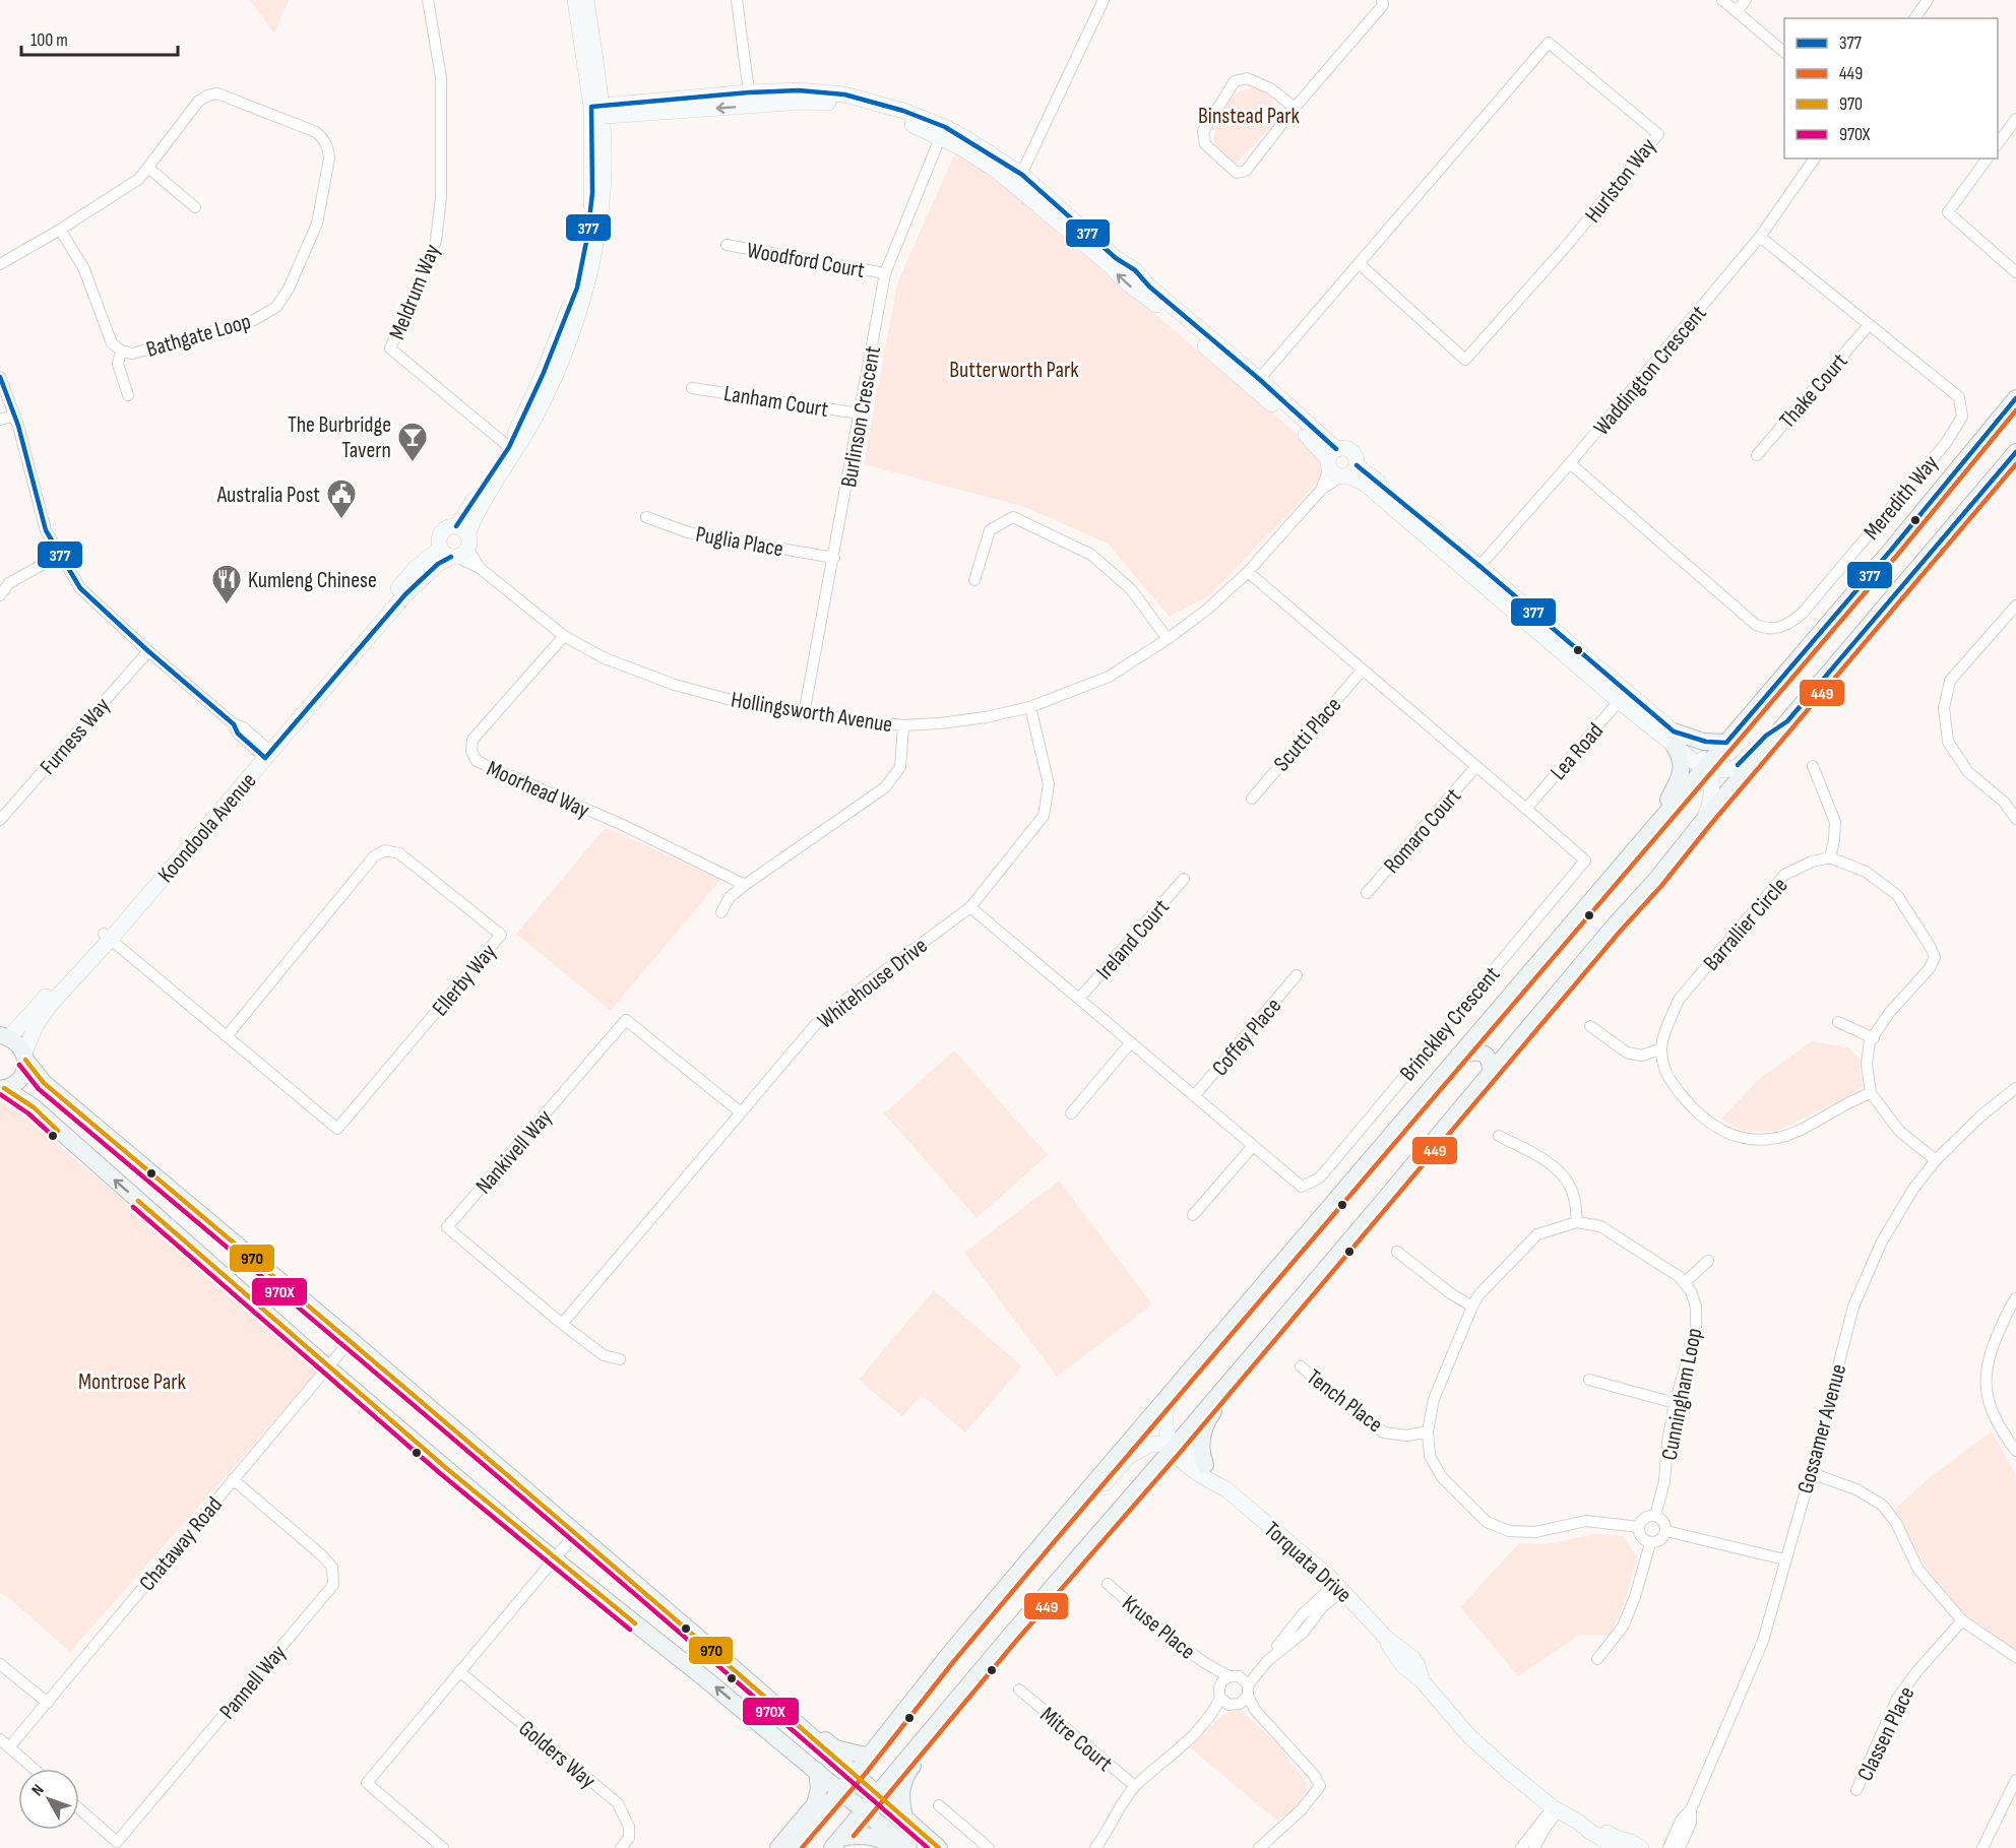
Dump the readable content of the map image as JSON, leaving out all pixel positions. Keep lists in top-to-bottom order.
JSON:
{
  "streets": {
    "street": [
      "Hurlston Way",
      "Woodford Court",
      "Meldrum Way",
      "Bathgate Loop",
      "Waddington Crescent",
      "Thake Court",
      "Lanham Court",
      "Burlinson Crescent",
      "Meredith Way",
      "Puglia Place",
      "Hollingsworth Avenue",
      "Scutti Place",
      "Furness Way",
      "Lea Road",
      "Moorhead Way",
      "Koondoola Avenue",
      "Romaro Court",
      "Barrallier Circle",
      "Ireland Court",
      "Ellerby Way",
      "Whitehouse Drive",
      "Brinckley Crescent",
      "Coffey Place",
      "Nankivell Way",
      "Cunningham Loop",
      "Tench Place",
      "Gossamer Avenue",
      "Chataway Road",
      "Torquata Drive",
      "Kruse Place",
      "Pannell Way",
      "Classen Place",
      "Mitre Court",
      "Golders Way"
    ]
  },
  "crossings": [
    ["Woodford Court", "Burlinson Crescent"],
    ["Meldrum Way", "Koondoola Avenue"],
    ["Waddington Crescent", "Meredith Way"],
    ["Thake Court", "Meredith Way"],
    ["Lanham Court", "Burlinson Crescent"],
    ["Burlinson Crescent", "Puglia Place"],
    ["Burlinson Crescent", "Hollingsworth Avenue"],
    ["Hollingsworth Avenue", "Moorhead Way"],
    ["Hollingsworth Avenue", "Koondoola Avenue"],
    ["Hollingsworth Avenue", "Whitehouse Drive"],
    ["Hollingsworth Avenue", "Brinckley Crescent"],
    ["Scutti Place", "Brinckley Crescent"],
    ["Lea Road", "Brinckley Crescent"],
    ["Koondoola Avenue", "Ellerby Way"],
    ["Romaro Court", "Brinckley Crescent"],
    ["Ireland Court", "Brinckley Crescent"],
    ["Whitehouse Drive", "Brinckley Crescent"],
    ["Whitehouse Drive", "Nankivell Way"],
    ["Brinckley Crescent", "Coffey Place"],
    ["Chataway Road", "Pannell Way"]
  ],
  "parks": ["Binstead Park", "Butterworth Park", "Montrose Park"],
  "places": {
    "bar": ["The Burbridge Tavern"],
    "public building": ["Australia Post"],
    "restaurant": ["Kumleng Chinese"]
  },
  "lines": [
    "transit line 377",
    "transit line 449",
    "transit line 970",
    "transit line 970X"
  ],
  "legend": [
    "377",
    "449",
    "970",
    "970X"
  ],
  "scale_bar": "100 m",
  "north": "top left"
}
